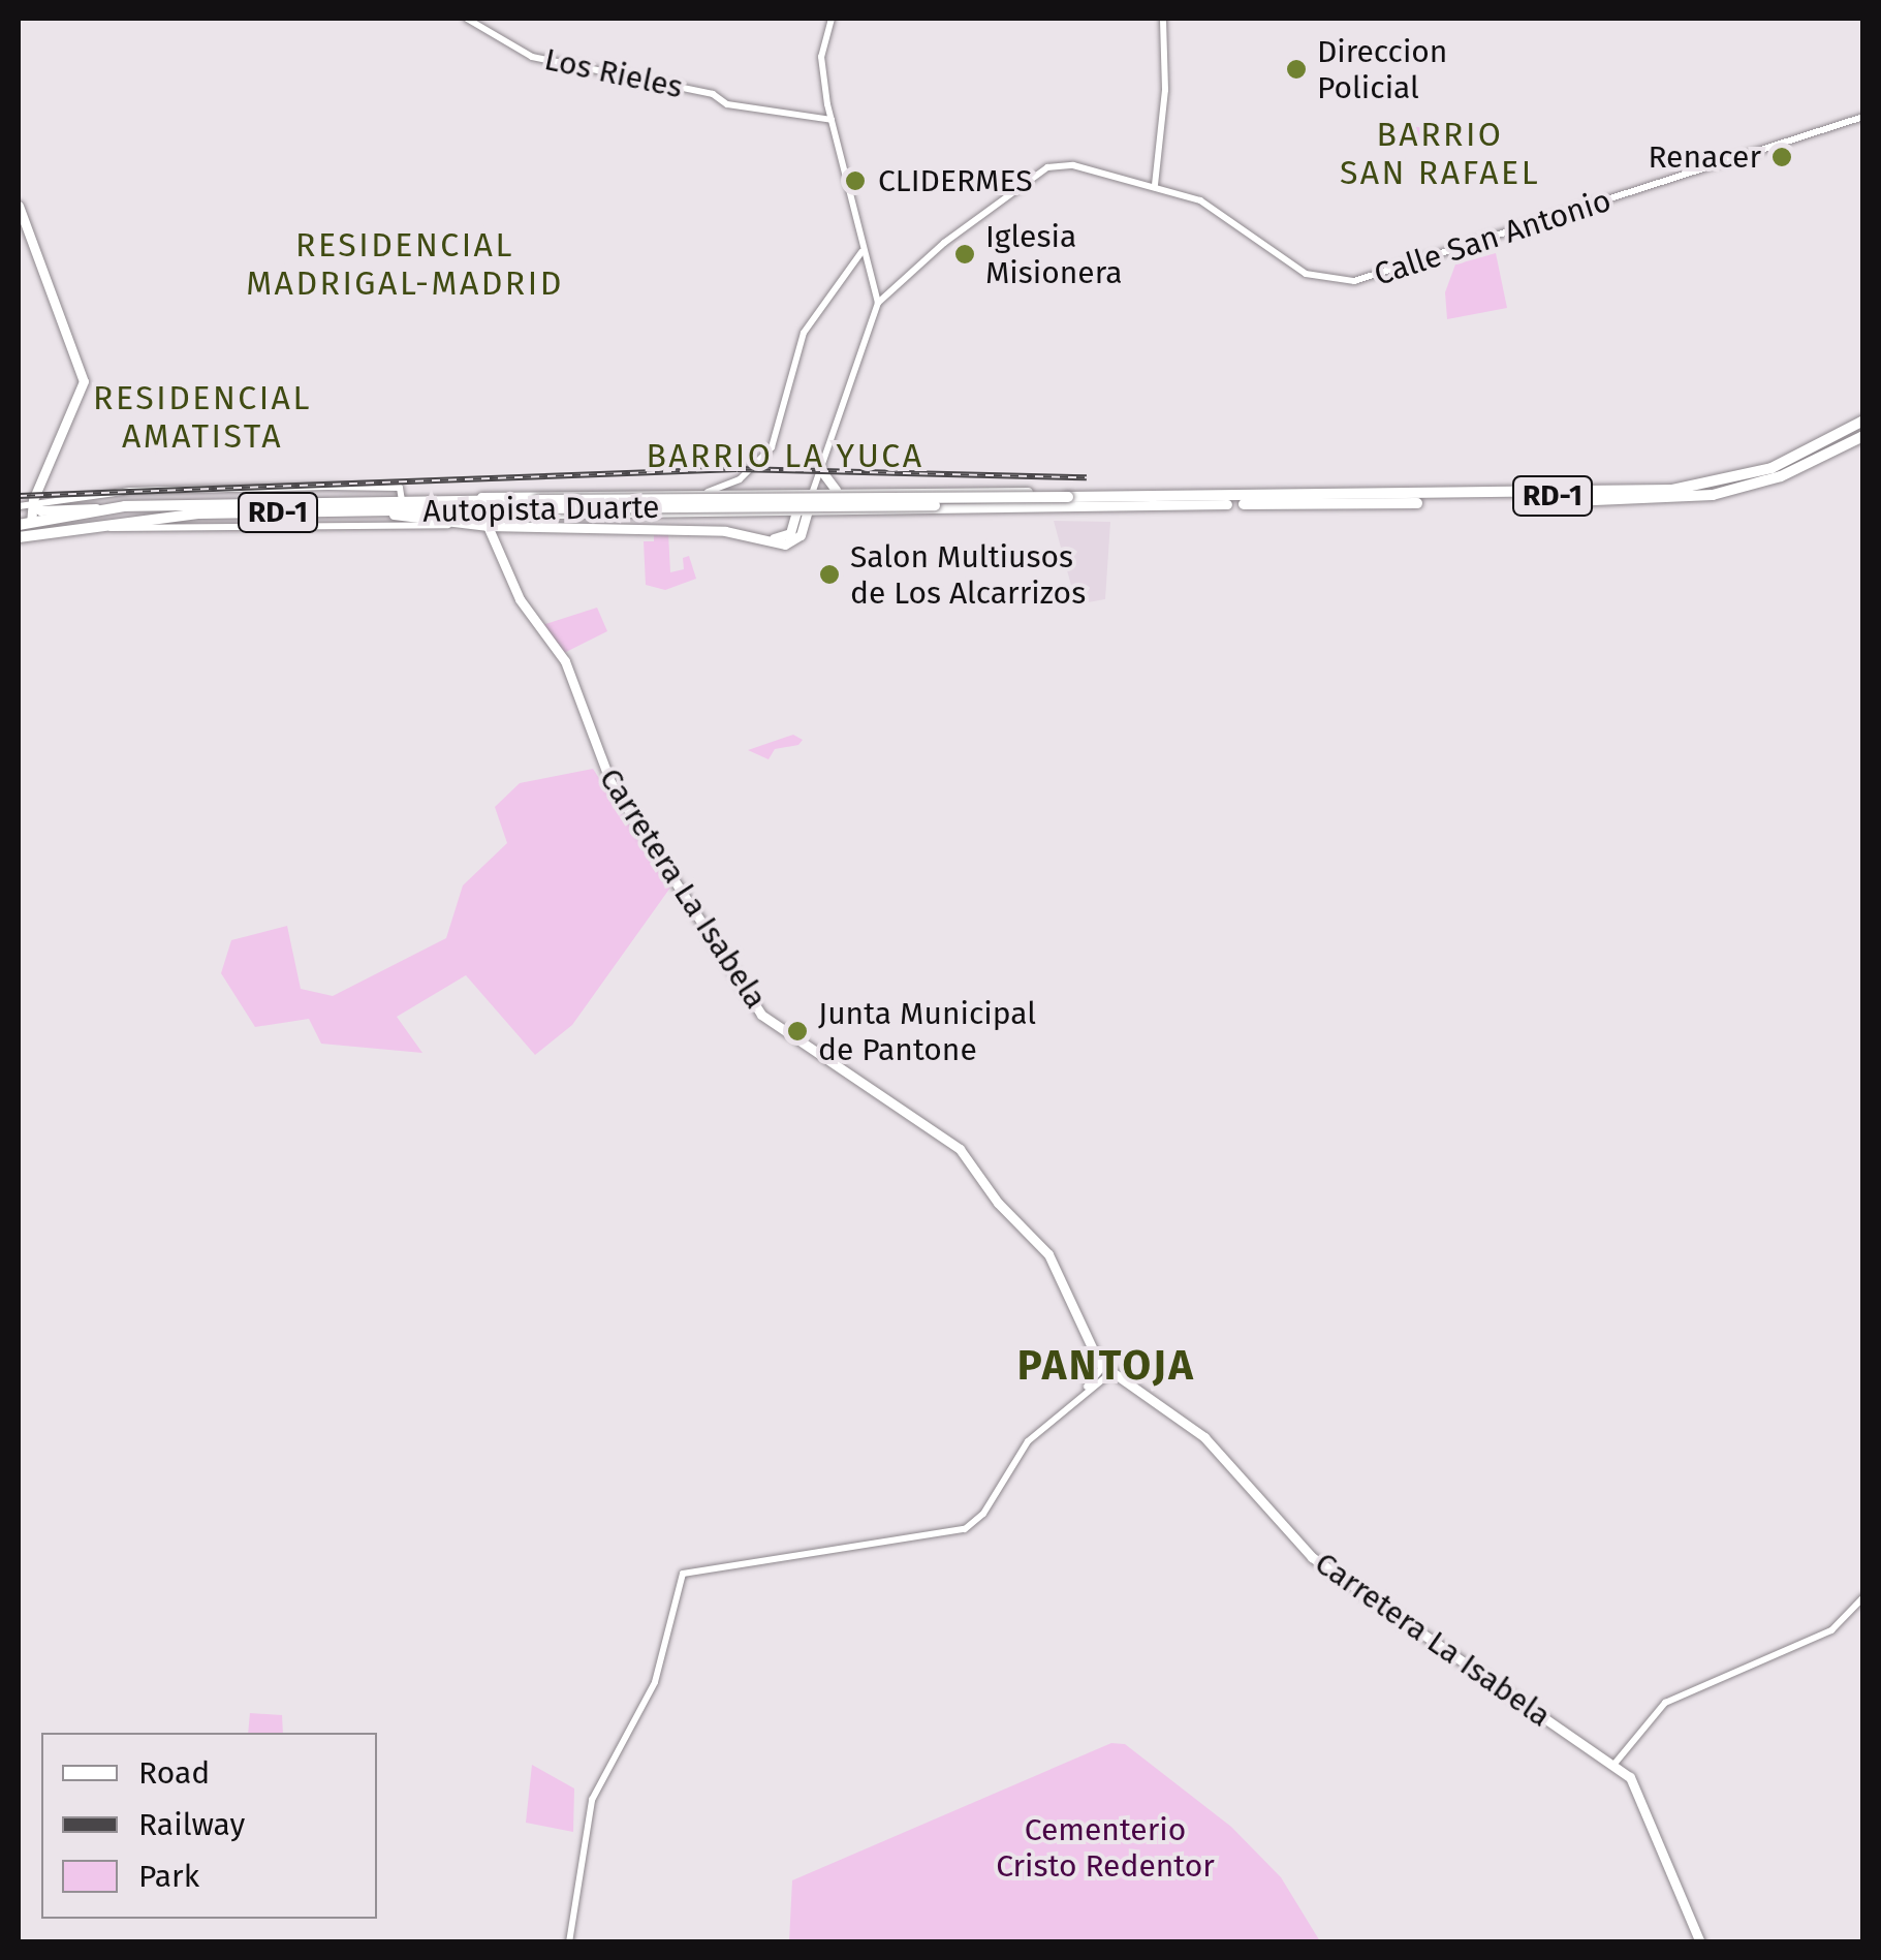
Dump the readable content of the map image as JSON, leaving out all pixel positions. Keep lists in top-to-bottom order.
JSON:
{
  "streets": {
    "highway": ["RD-1", "Autopista Duarte"],
    "main road": ["Carretera La Isabela"],
    "street": ["Los Rieles", "Calle San Antonio"]
  },
  "crossings": [
    ["RD-1", "Autopista Duarte"]
  ],
  "districts": [
    "BARRIO SAN RAFAEL",
    "RESIDENCIAL MADRIGAL-MADRID",
    "RESIDENCIAL AMATISTA",
    "BARRIO LA YUCA",
    "PANTOJA"
  ],
  "parks": ["Cementerio Cristo Redentor"],
  "places": [
    "Direccion Policial",
    "Renacer",
    "CLIDERMES",
    "Iglesia Misionera",
    "Salon Multiusos de Los Alcarrizos",
    "Junta Municipal de Pantone"
  ],
  "legend": ["Road", "Railway", "Park"]
}
